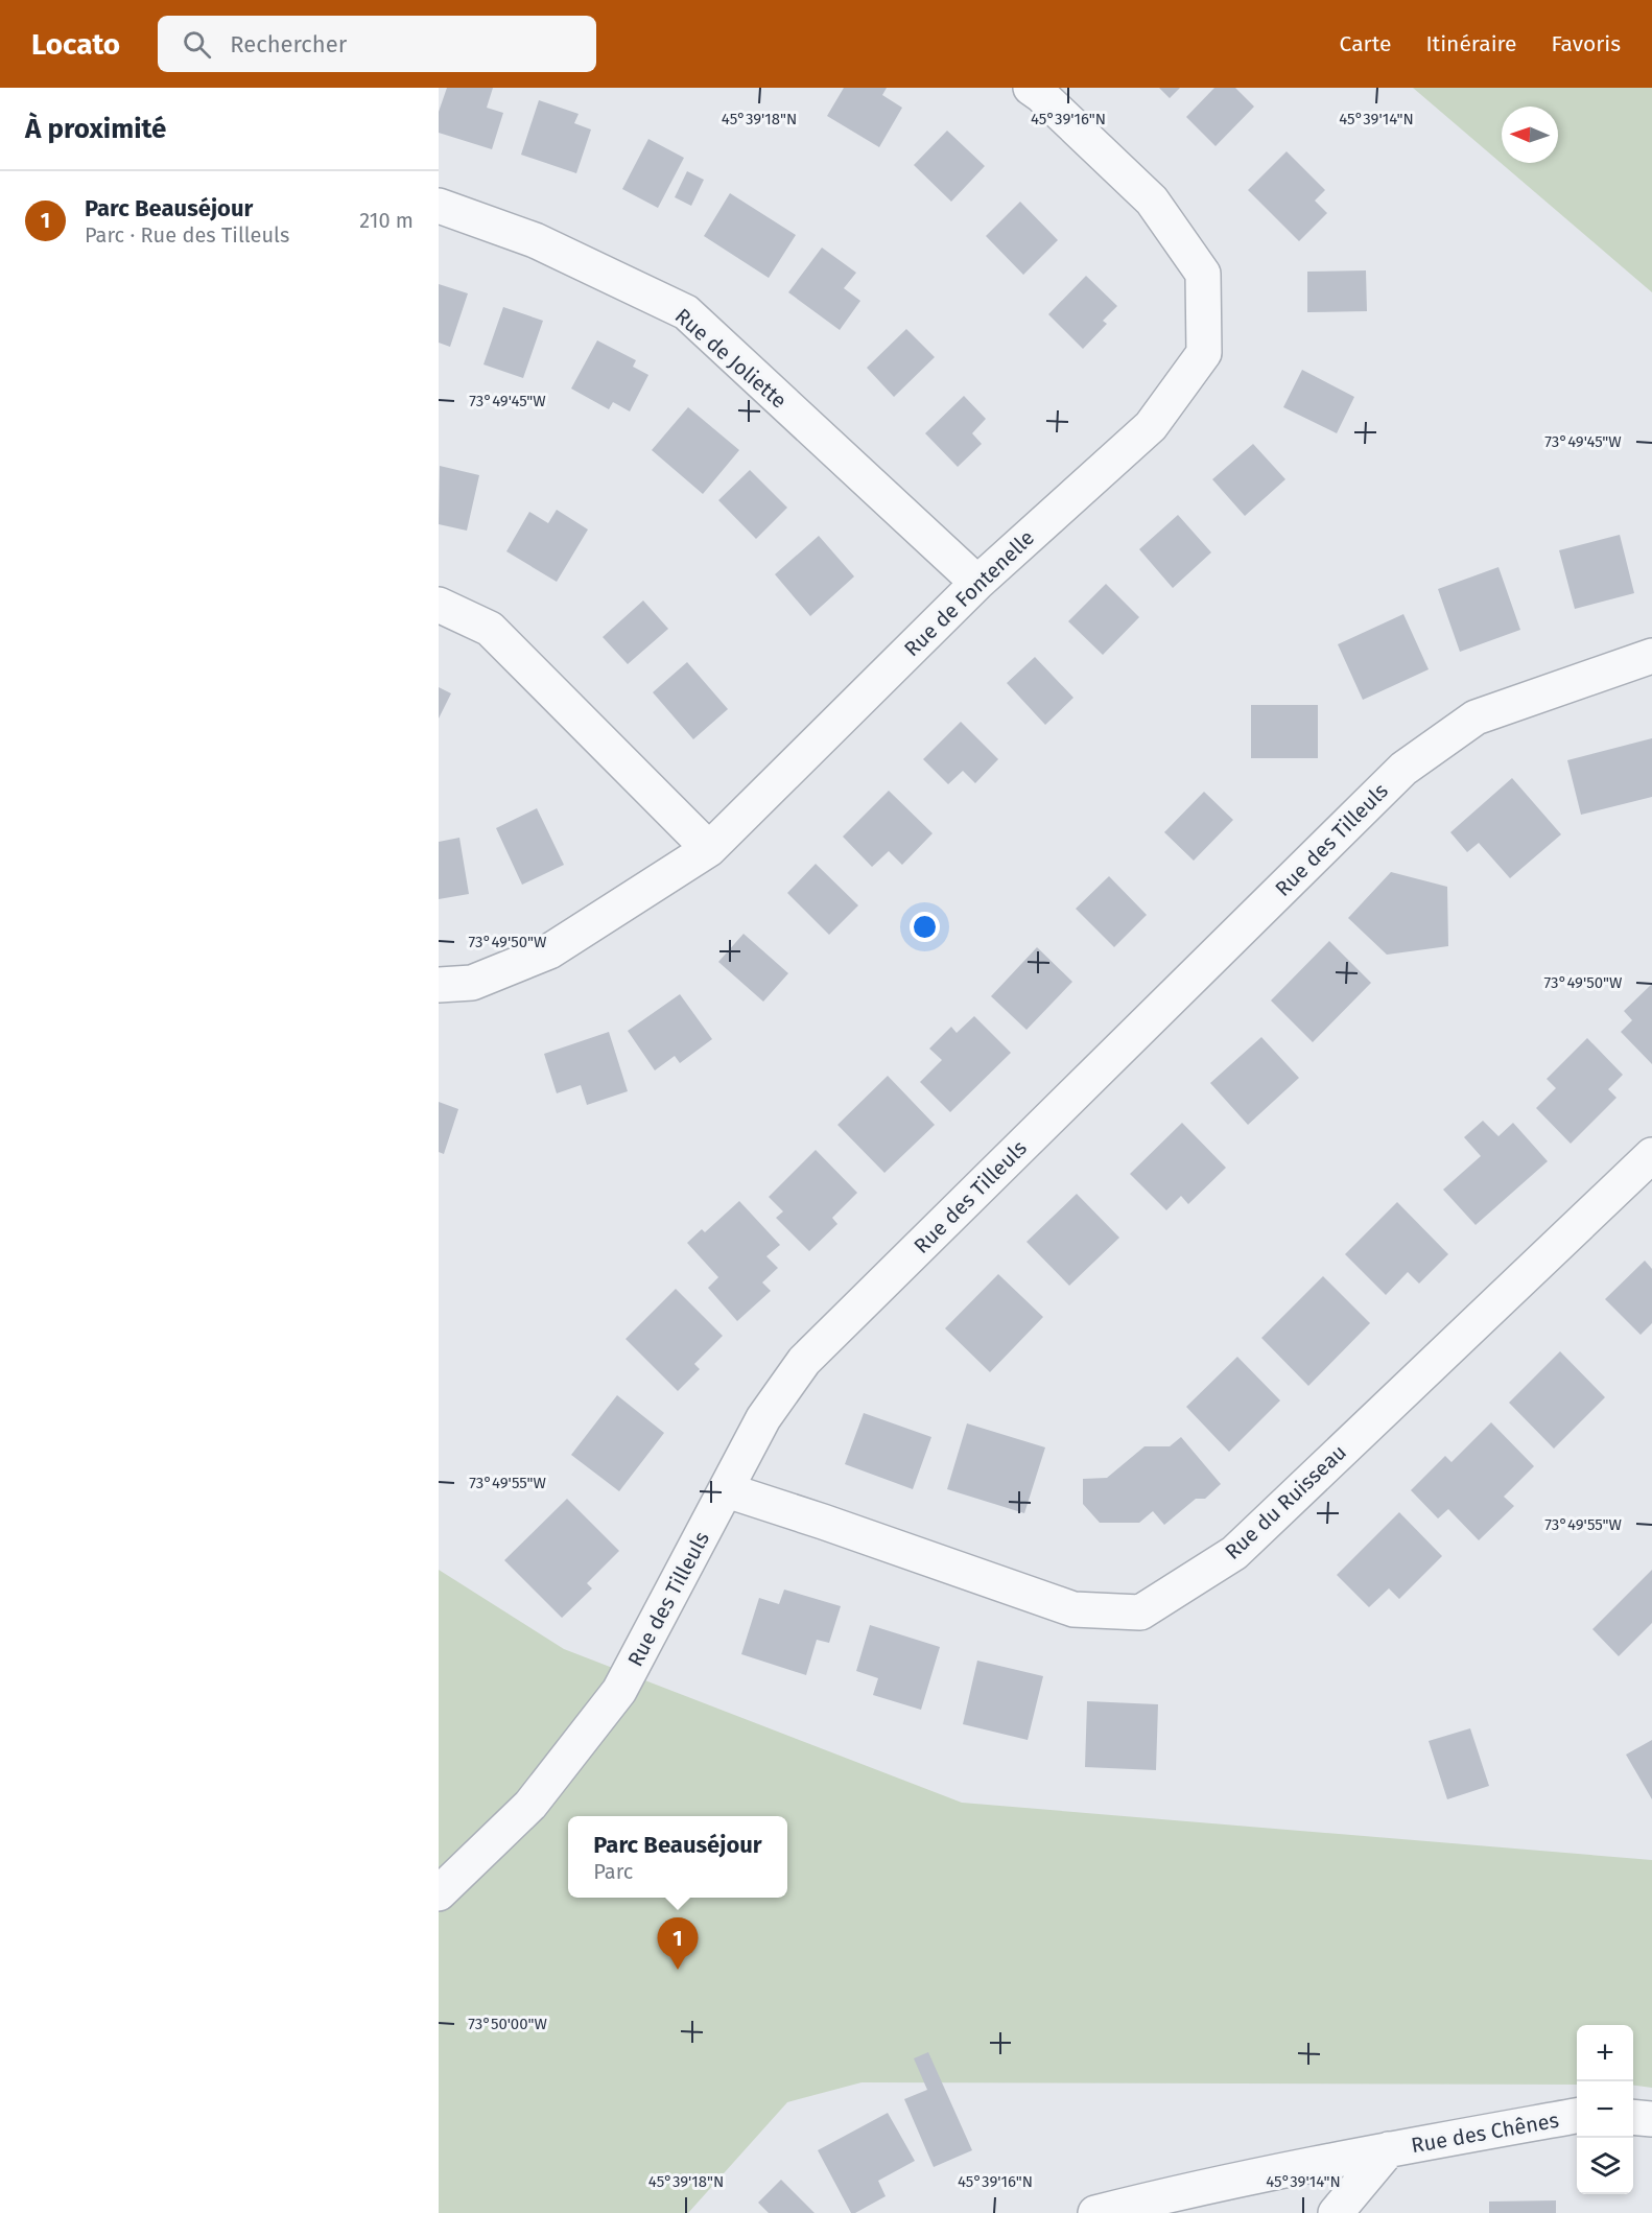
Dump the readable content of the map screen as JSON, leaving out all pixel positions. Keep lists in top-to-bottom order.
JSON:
{
  "streets": {
    "street": [
      "Rue de Joliette",
      "Rue de Fontenelle",
      "Rue des Tilleuls",
      "Rue du Ruisseau",
      "Rue des Chênes"
    ]
  },
  "crossings": [
    ["Rue de Joliette", "Rue de Fontenelle"],
    ["Rue des Tilleuls", "Rue du Ruisseau"]
  ],
  "north": "left",
  "page": {
    "header": "Locato",
    "search": "Rechercher",
    "nav": ["Carte", "Itinéraire", "Favoris"],
    "heading": "À proximité",
    "list": [
      {
        "mark": "1",
        "name": "Parc Beauséjour",
        "note": "Parc · Rue des Tilleuls",
        "value": "210 m"
      }
    ],
    "popup": ["Parc Beauséjour", "Parc"],
    "pins": "1",
    "map_buttons": ["+", "−"]
  },
  "coordinates": [
    "45°39'18\"N",
    "45°39'16\"N",
    "45°39'14\"N",
    "73°49'45\"W",
    "73°49'50\"W",
    "73°49'55\"W",
    "73°50'00\"W"
  ]
}
